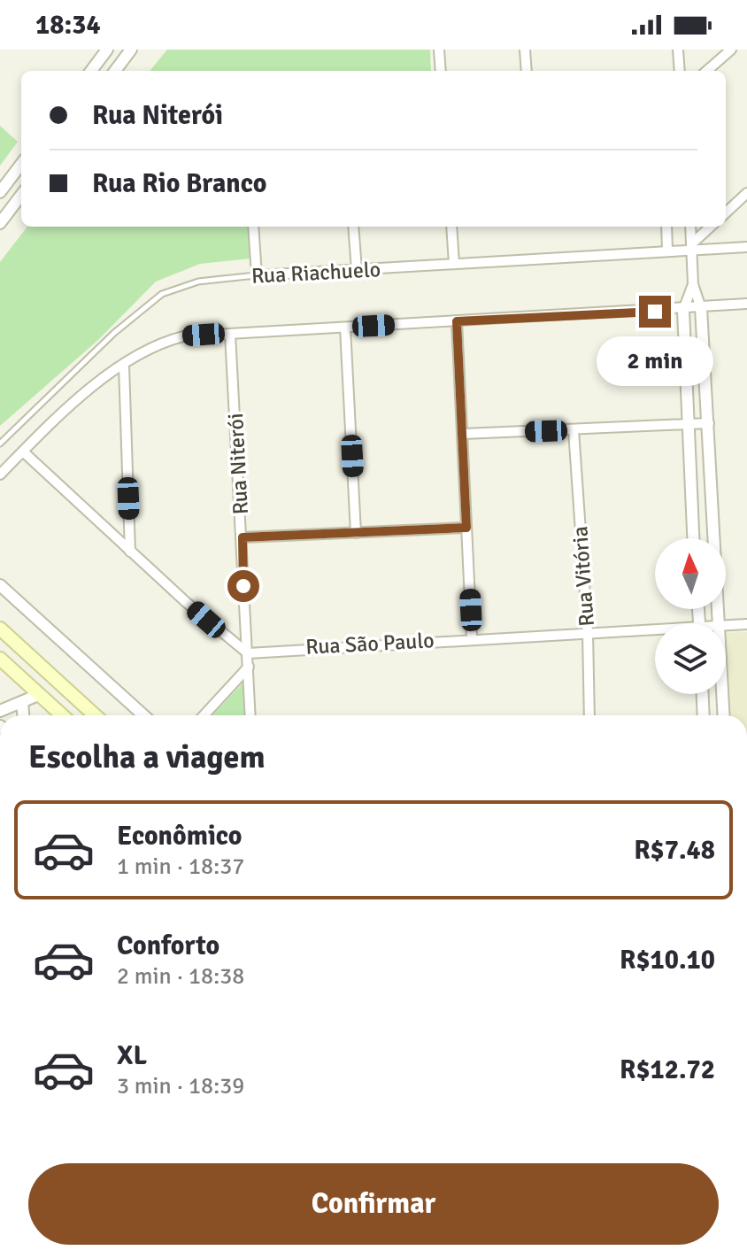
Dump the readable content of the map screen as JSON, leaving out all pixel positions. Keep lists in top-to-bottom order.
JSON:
{
  "streets": {
    "street": [
      "Rua Riachuelo",
      "Rua Niterói",
      "Rua Vitória",
      "Rua São Paulo"
    ]
  },
  "crossings": [
    ["Rua Niterói", "Rua São Paulo"],
    ["Rua Vitória", "Rua São Paulo"]
  ],
  "north": "top",
  "page": {
    "status": "18:34",
    "banner": ["Rua Niterói", "Rua Rio Branco"],
    "bubble": "2 min",
    "heading": "Escolha a viagem",
    "list": [
      {
        "name": "Econômico",
        "note": "1 min · 18:37",
        "value": "R$7.48"
      },
      {
        "name": "Conforto",
        "note": "2 min · 18:38",
        "value": "R$10.10"
      },
      {
        "name": "XL",
        "note": "3 min · 18:39",
        "value": "R$12.72"
      }
    ],
    "buttons": "Confirmar"
  }
}
